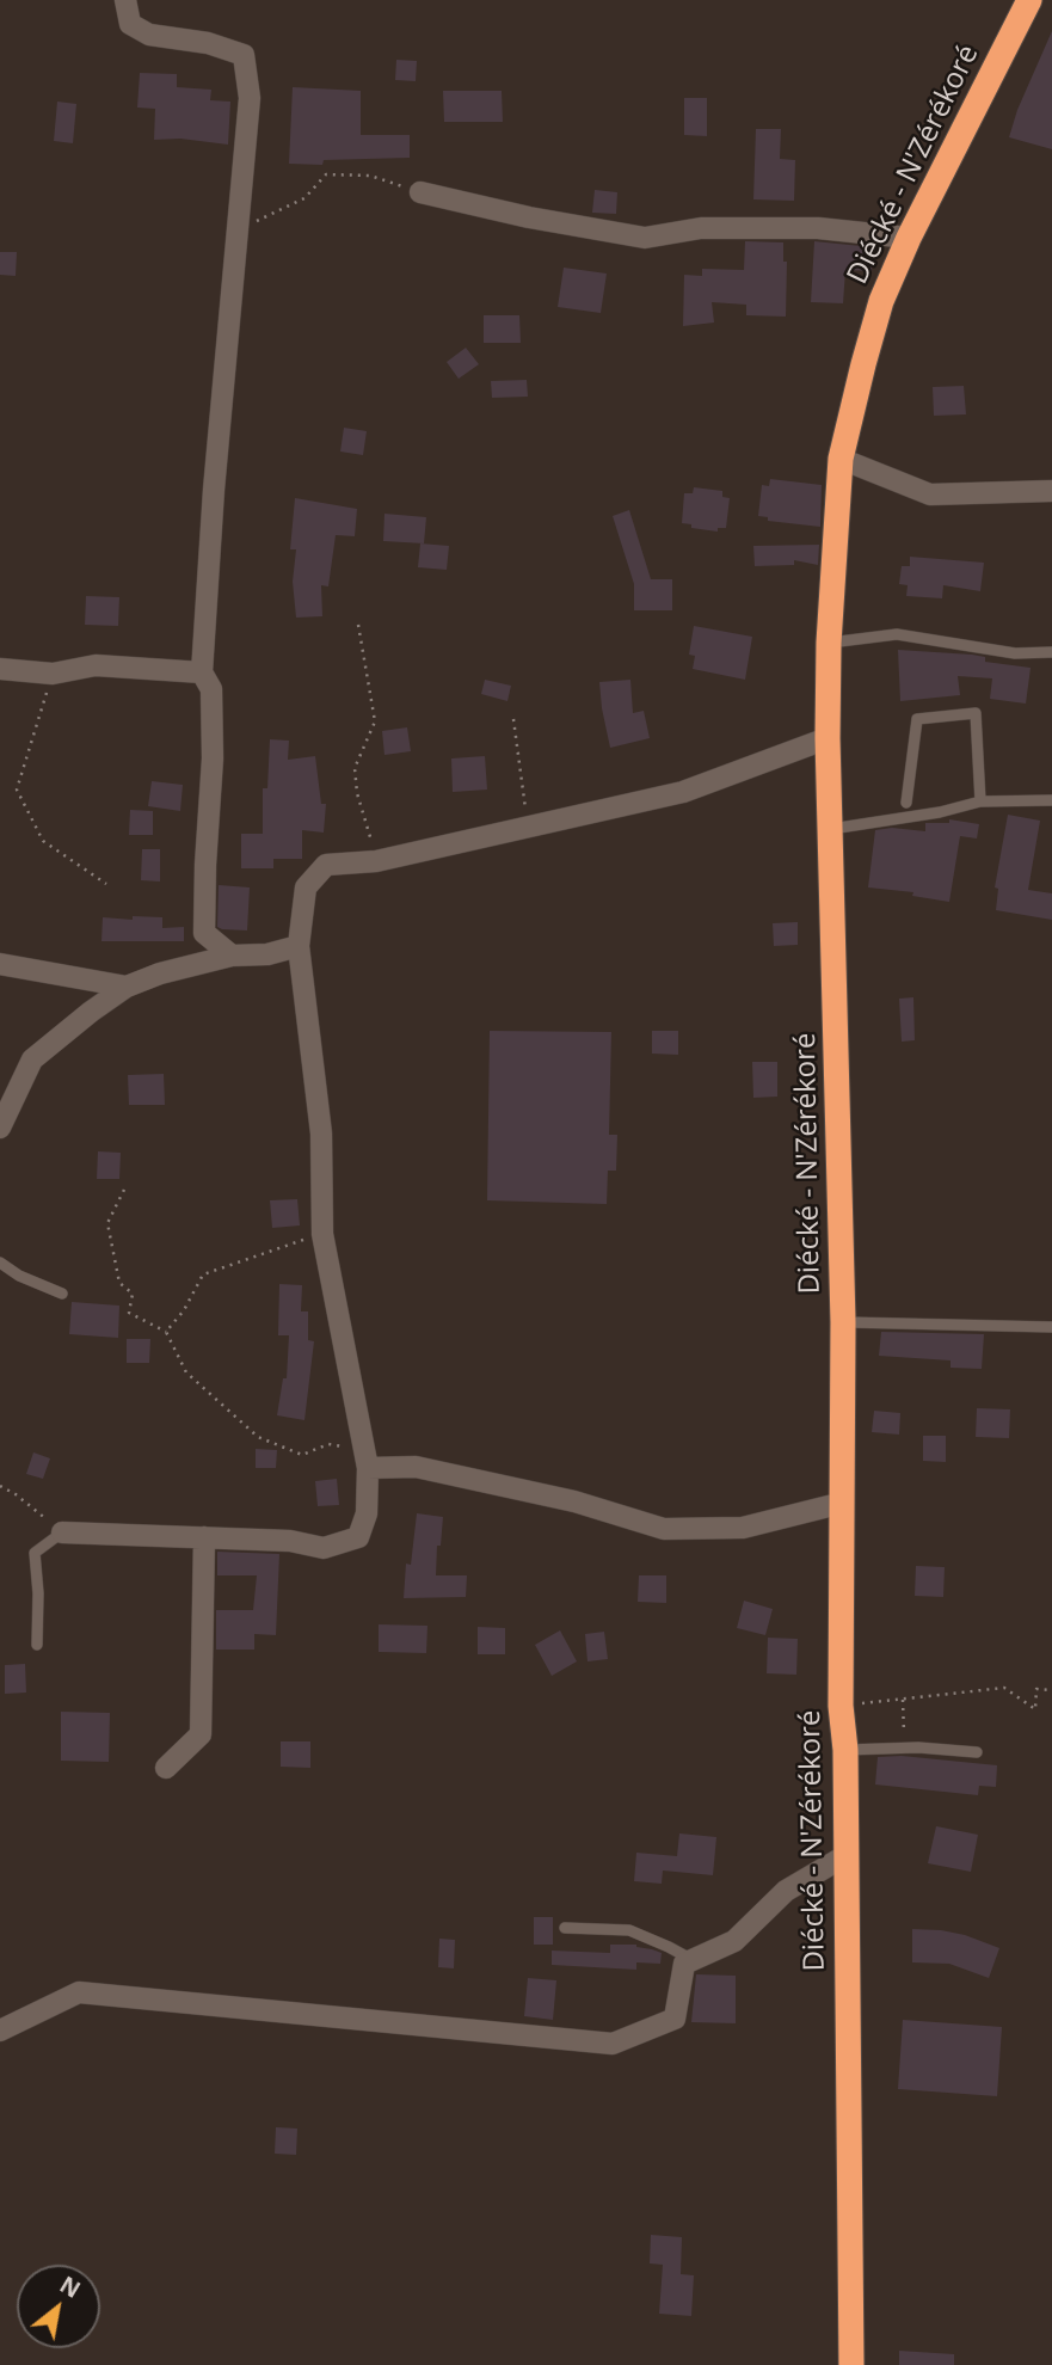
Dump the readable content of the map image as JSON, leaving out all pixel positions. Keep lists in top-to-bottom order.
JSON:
{
  "streets": {
    "highway": ["Diécké - N'Zérékoré"]
  },
  "north": "top right"
}
